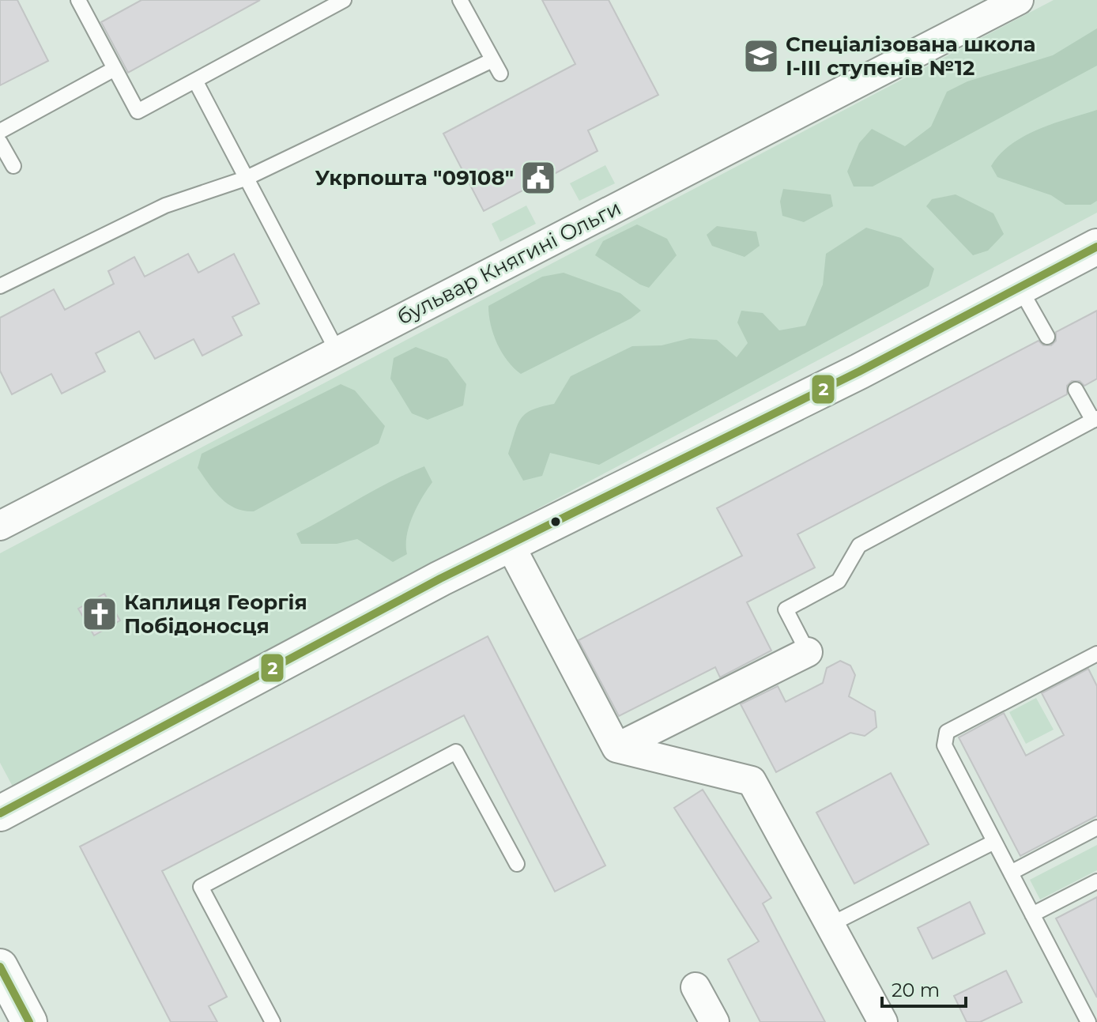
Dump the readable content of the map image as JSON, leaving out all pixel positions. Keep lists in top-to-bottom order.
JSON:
{
  "streets": {
    "street": ["бульвар Княгині Ольги"]
  },
  "places": {
    "school or university": ["Спеціалізована школа І-ІІІ ступенів №12"],
    "public building": ["Укрпошта \"09108\""],
    "church": ["Каплиця Георгія Побідоносця"]
  },
  "lines": ["transit line 2"],
  "scale_bar": "20 m"
}
